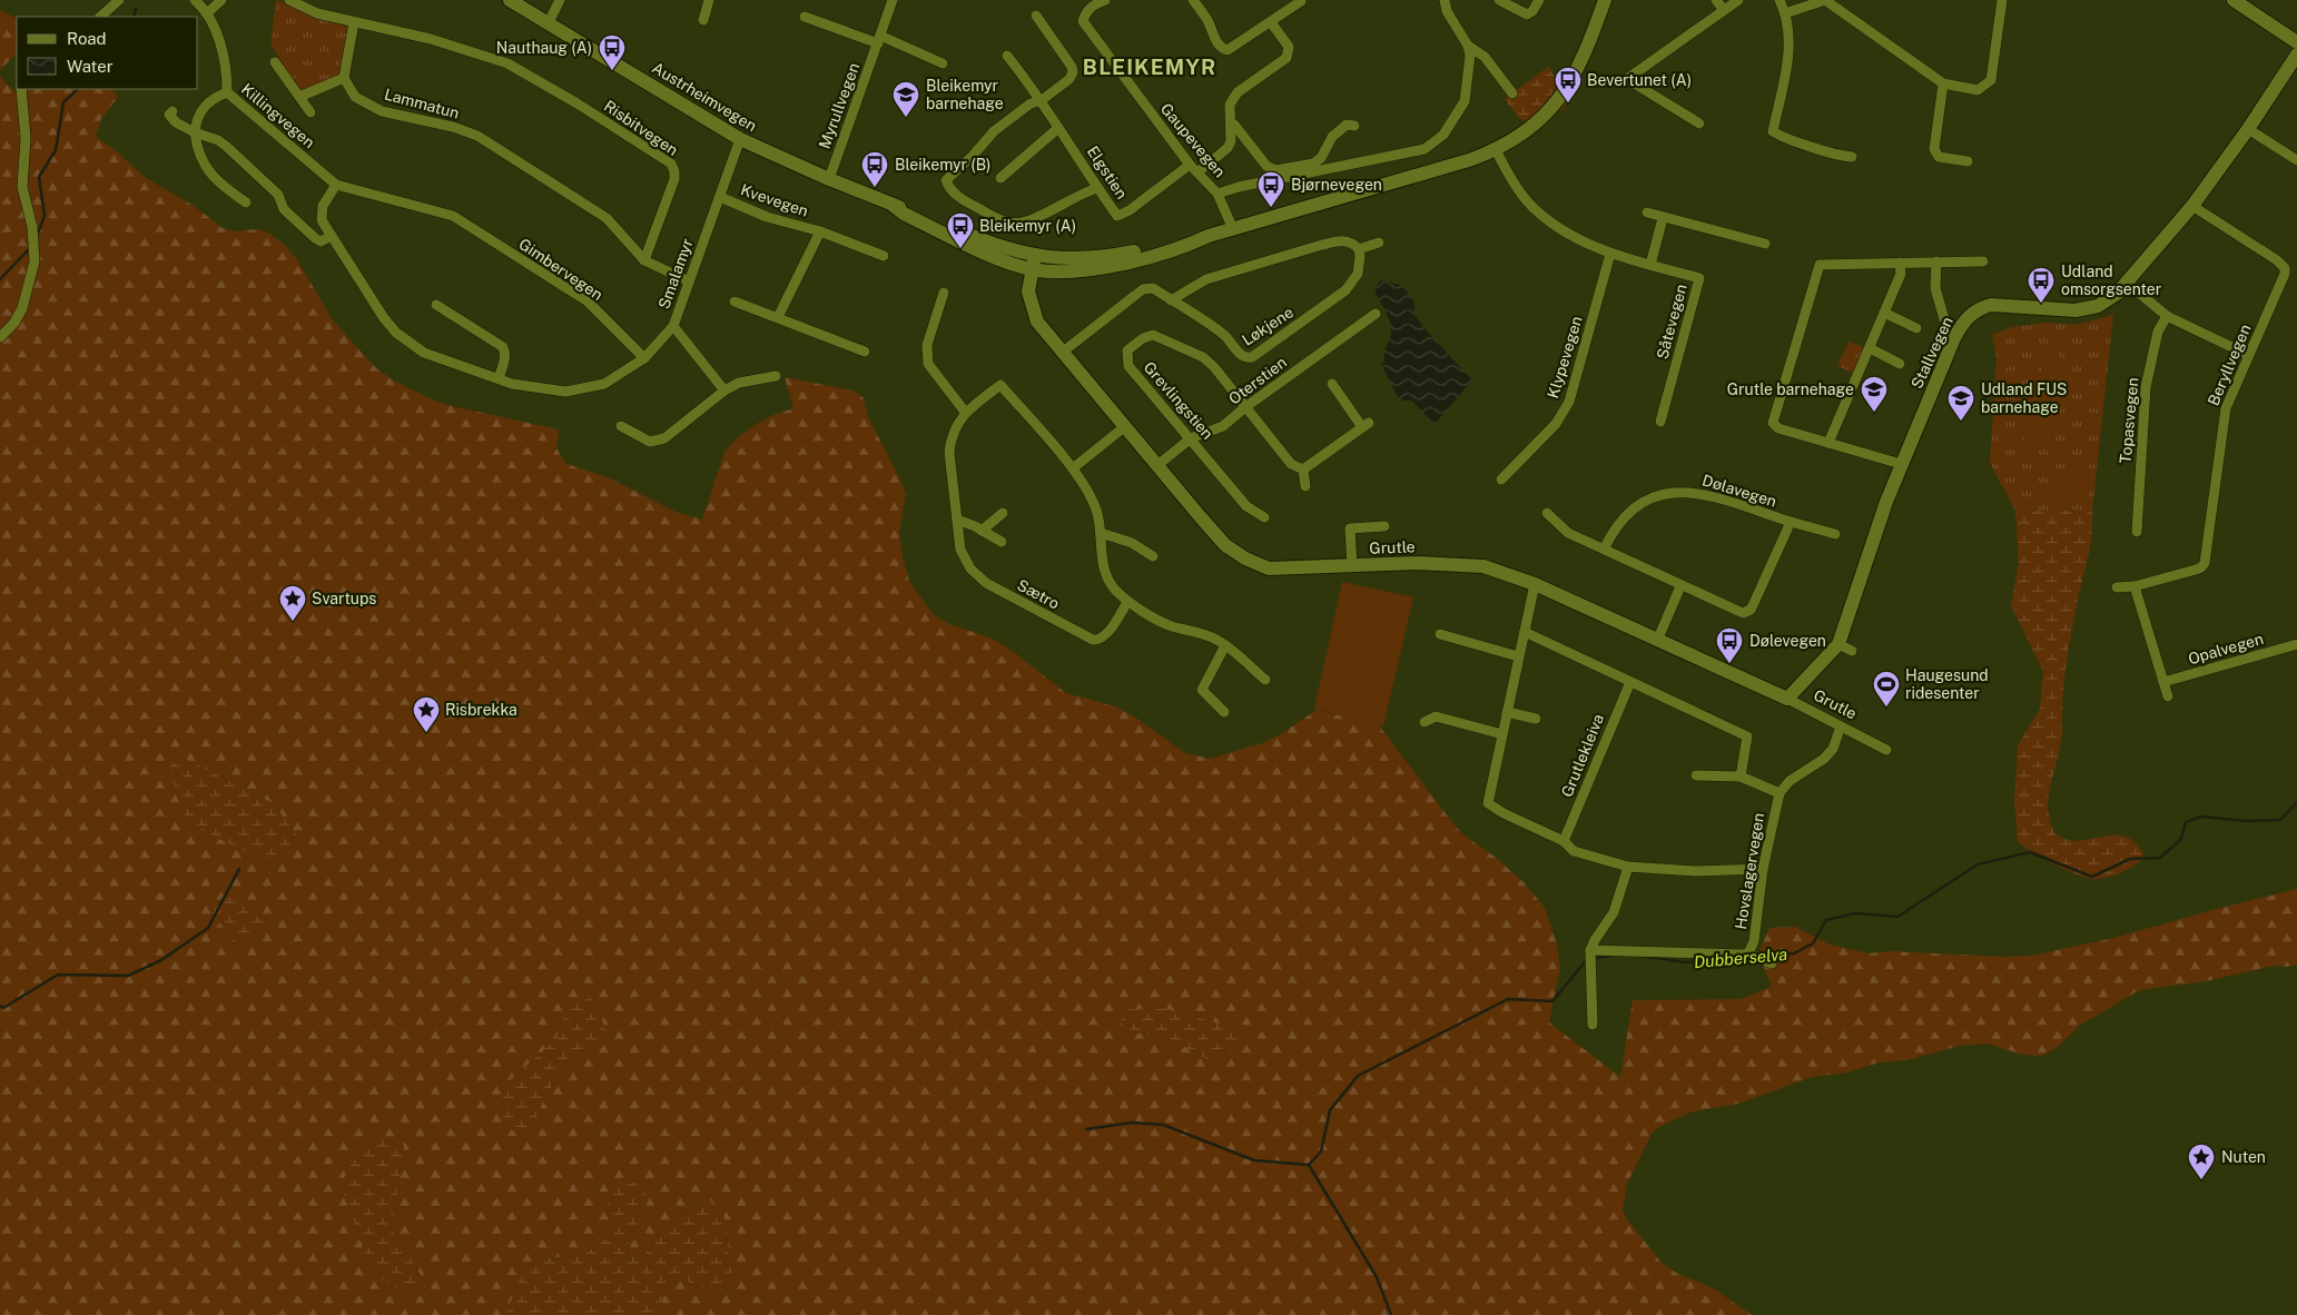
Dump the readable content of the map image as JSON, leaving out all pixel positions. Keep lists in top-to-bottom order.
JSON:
{
  "streets": {
    "street": [
      "Austrheimvegen",
      "Lammatun",
      "Myrullvegen",
      "Killingvegen",
      "Risbitvegen",
      "Gaupevegen",
      "Elgstien",
      "Kvevegen",
      "Gimbervegen",
      "Smalamyr",
      "Såtevegen",
      "Løkjene",
      "Stallvegen",
      "Klypevegen",
      "Beryllvegen",
      "Oterstien",
      "Grevlingstien",
      "Topasvegen",
      "Dølavegen",
      "Grutle",
      "Sætro",
      "Opalvegen",
      "Grutlekleiva",
      "Hovslagervegen"
    ]
  },
  "crossings": [
    ["Austrheimvegen", "Myrullvegen"],
    ["Austrheimvegen", "Gaupevegen"],
    ["Austrheimvegen", "Smalamyr"],
    ["Austrheimvegen", "Såtevegen"],
    ["Austrheimvegen", "Grutle"],
    ["Lammatun", "Risbitvegen"],
    ["Killingvegen", "Gimbervegen"],
    ["Gaupevegen", "Elgstien"],
    ["Kvevegen", "Smalamyr"],
    ["Gimbervegen", "Smalamyr"],
    ["Såtevegen", "Klypevegen"],
    ["Løkjene", "Grutle"],
    ["Stallvegen", "Beryllvegen"],
    ["Stallvegen", "Grutle"],
    ["Oterstien", "Grevlingstien"],
    ["Oterstien", "Grutle"]
  ],
  "districts": ["BLEIKEMYR"],
  "water": ["Dubberselva"],
  "places": {
    "bus stop": [
      "Nauthaug (A)",
      "Bevertunet (A)",
      "Bleikemyr (B)",
      "Bjørnevegen",
      "Bleikemyr (A)",
      "Udland omsorgsenter",
      "Dølevegen"
    ],
    "school or university": ["Bleikemyr barnehage", "Grutle barnehage", "Udland FUS barnehage"],
    "place": ["Svartups", "Risbrekka", "Nuten"],
    "sports": ["Haugesund ridesenter"]
  },
  "legend": ["Road", "Water"]
}
